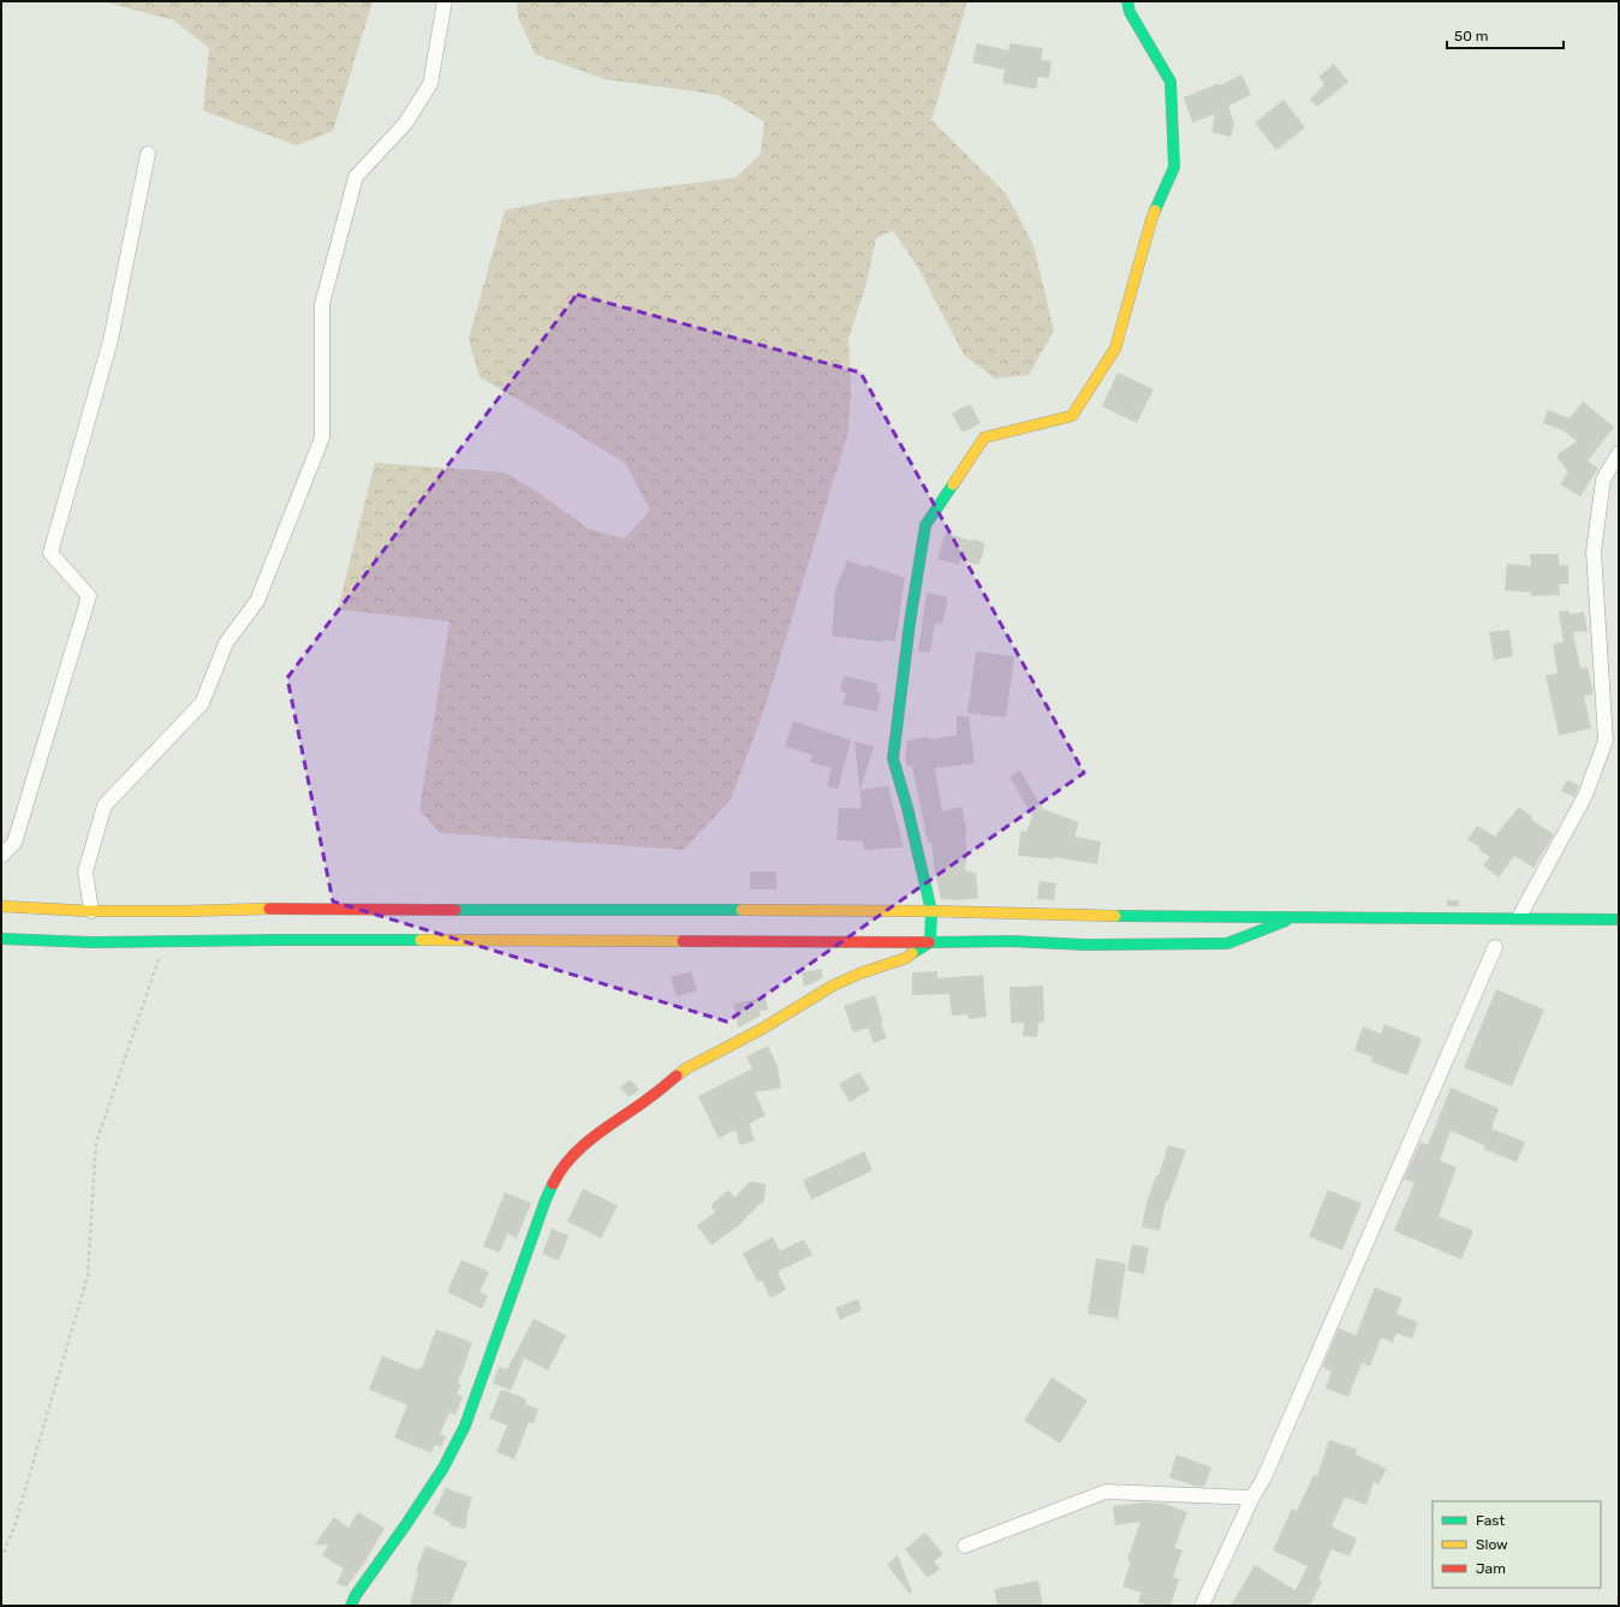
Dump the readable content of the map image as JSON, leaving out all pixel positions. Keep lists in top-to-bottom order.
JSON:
{
  "legend": ["Fast", "Slow", "Jam"],
  "scale_bar": "50 m"
}
